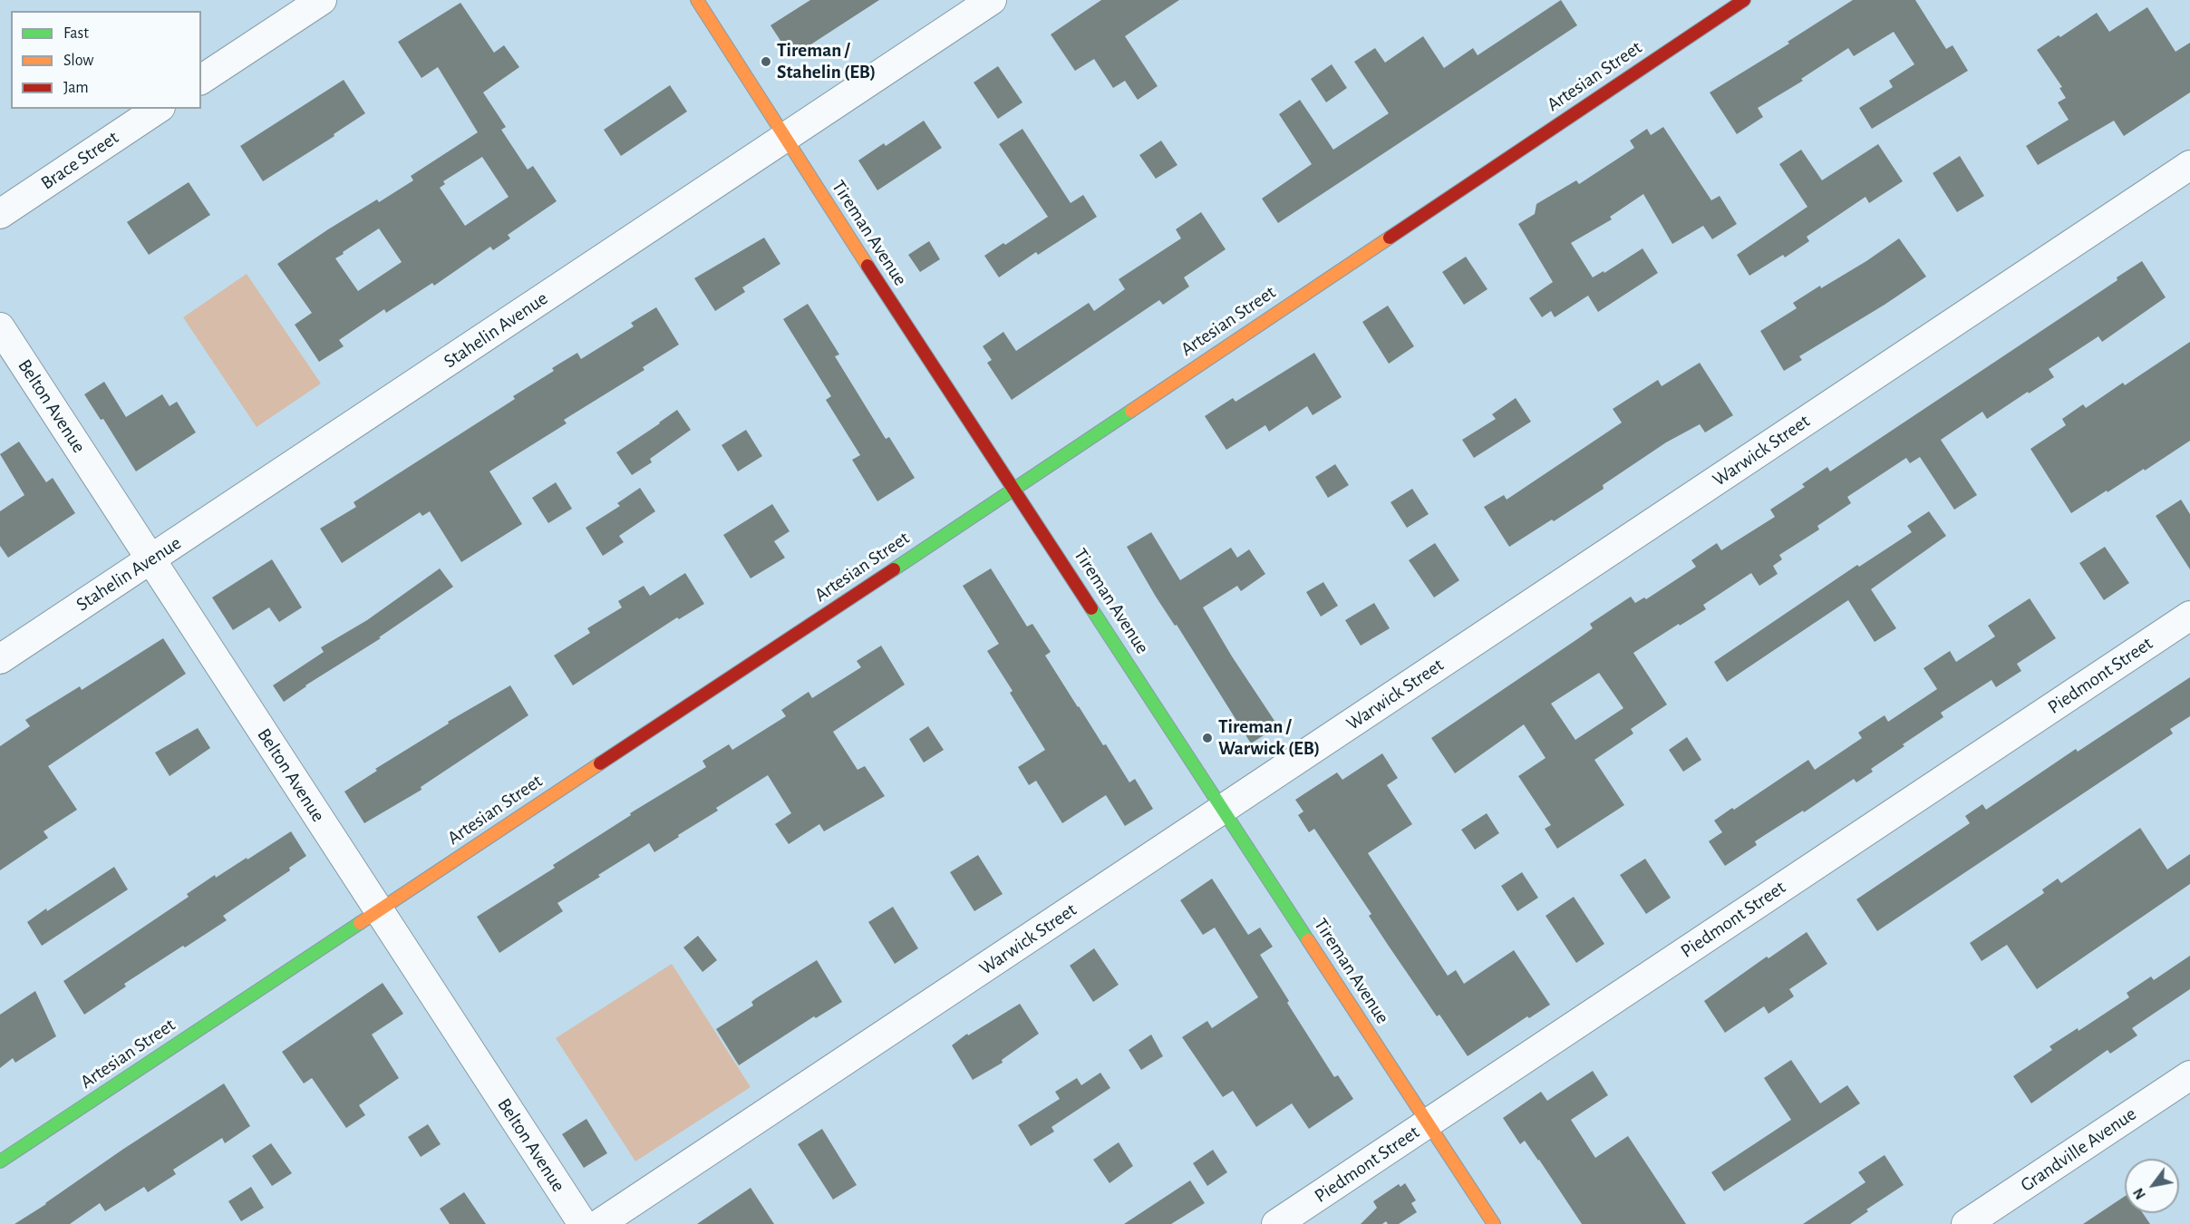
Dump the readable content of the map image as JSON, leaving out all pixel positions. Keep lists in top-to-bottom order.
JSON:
{
  "streets": {
    "street": [
      "Artesian Street",
      "Brace Street",
      "Tireman Avenue",
      "Stahelin Avenue",
      "Belton Avenue",
      "Warwick Street",
      "Piedmont Street",
      "Grandville Avenue"
    ]
  },
  "crossings": [
    ["Artesian Street", "Tireman Avenue"],
    ["Artesian Street", "Belton Avenue"],
    ["Tireman Avenue", "Stahelin Avenue"],
    ["Tireman Avenue", "Warwick Street"],
    ["Tireman Avenue", "Piedmont Street"],
    ["Stahelin Avenue", "Belton Avenue"]
  ],
  "places": ["Tireman / Stahelin (EB)", "Tireman / Warwick (EB)"],
  "legend": ["Fast", "Slow", "Jam"],
  "north": "bottom left"
}
